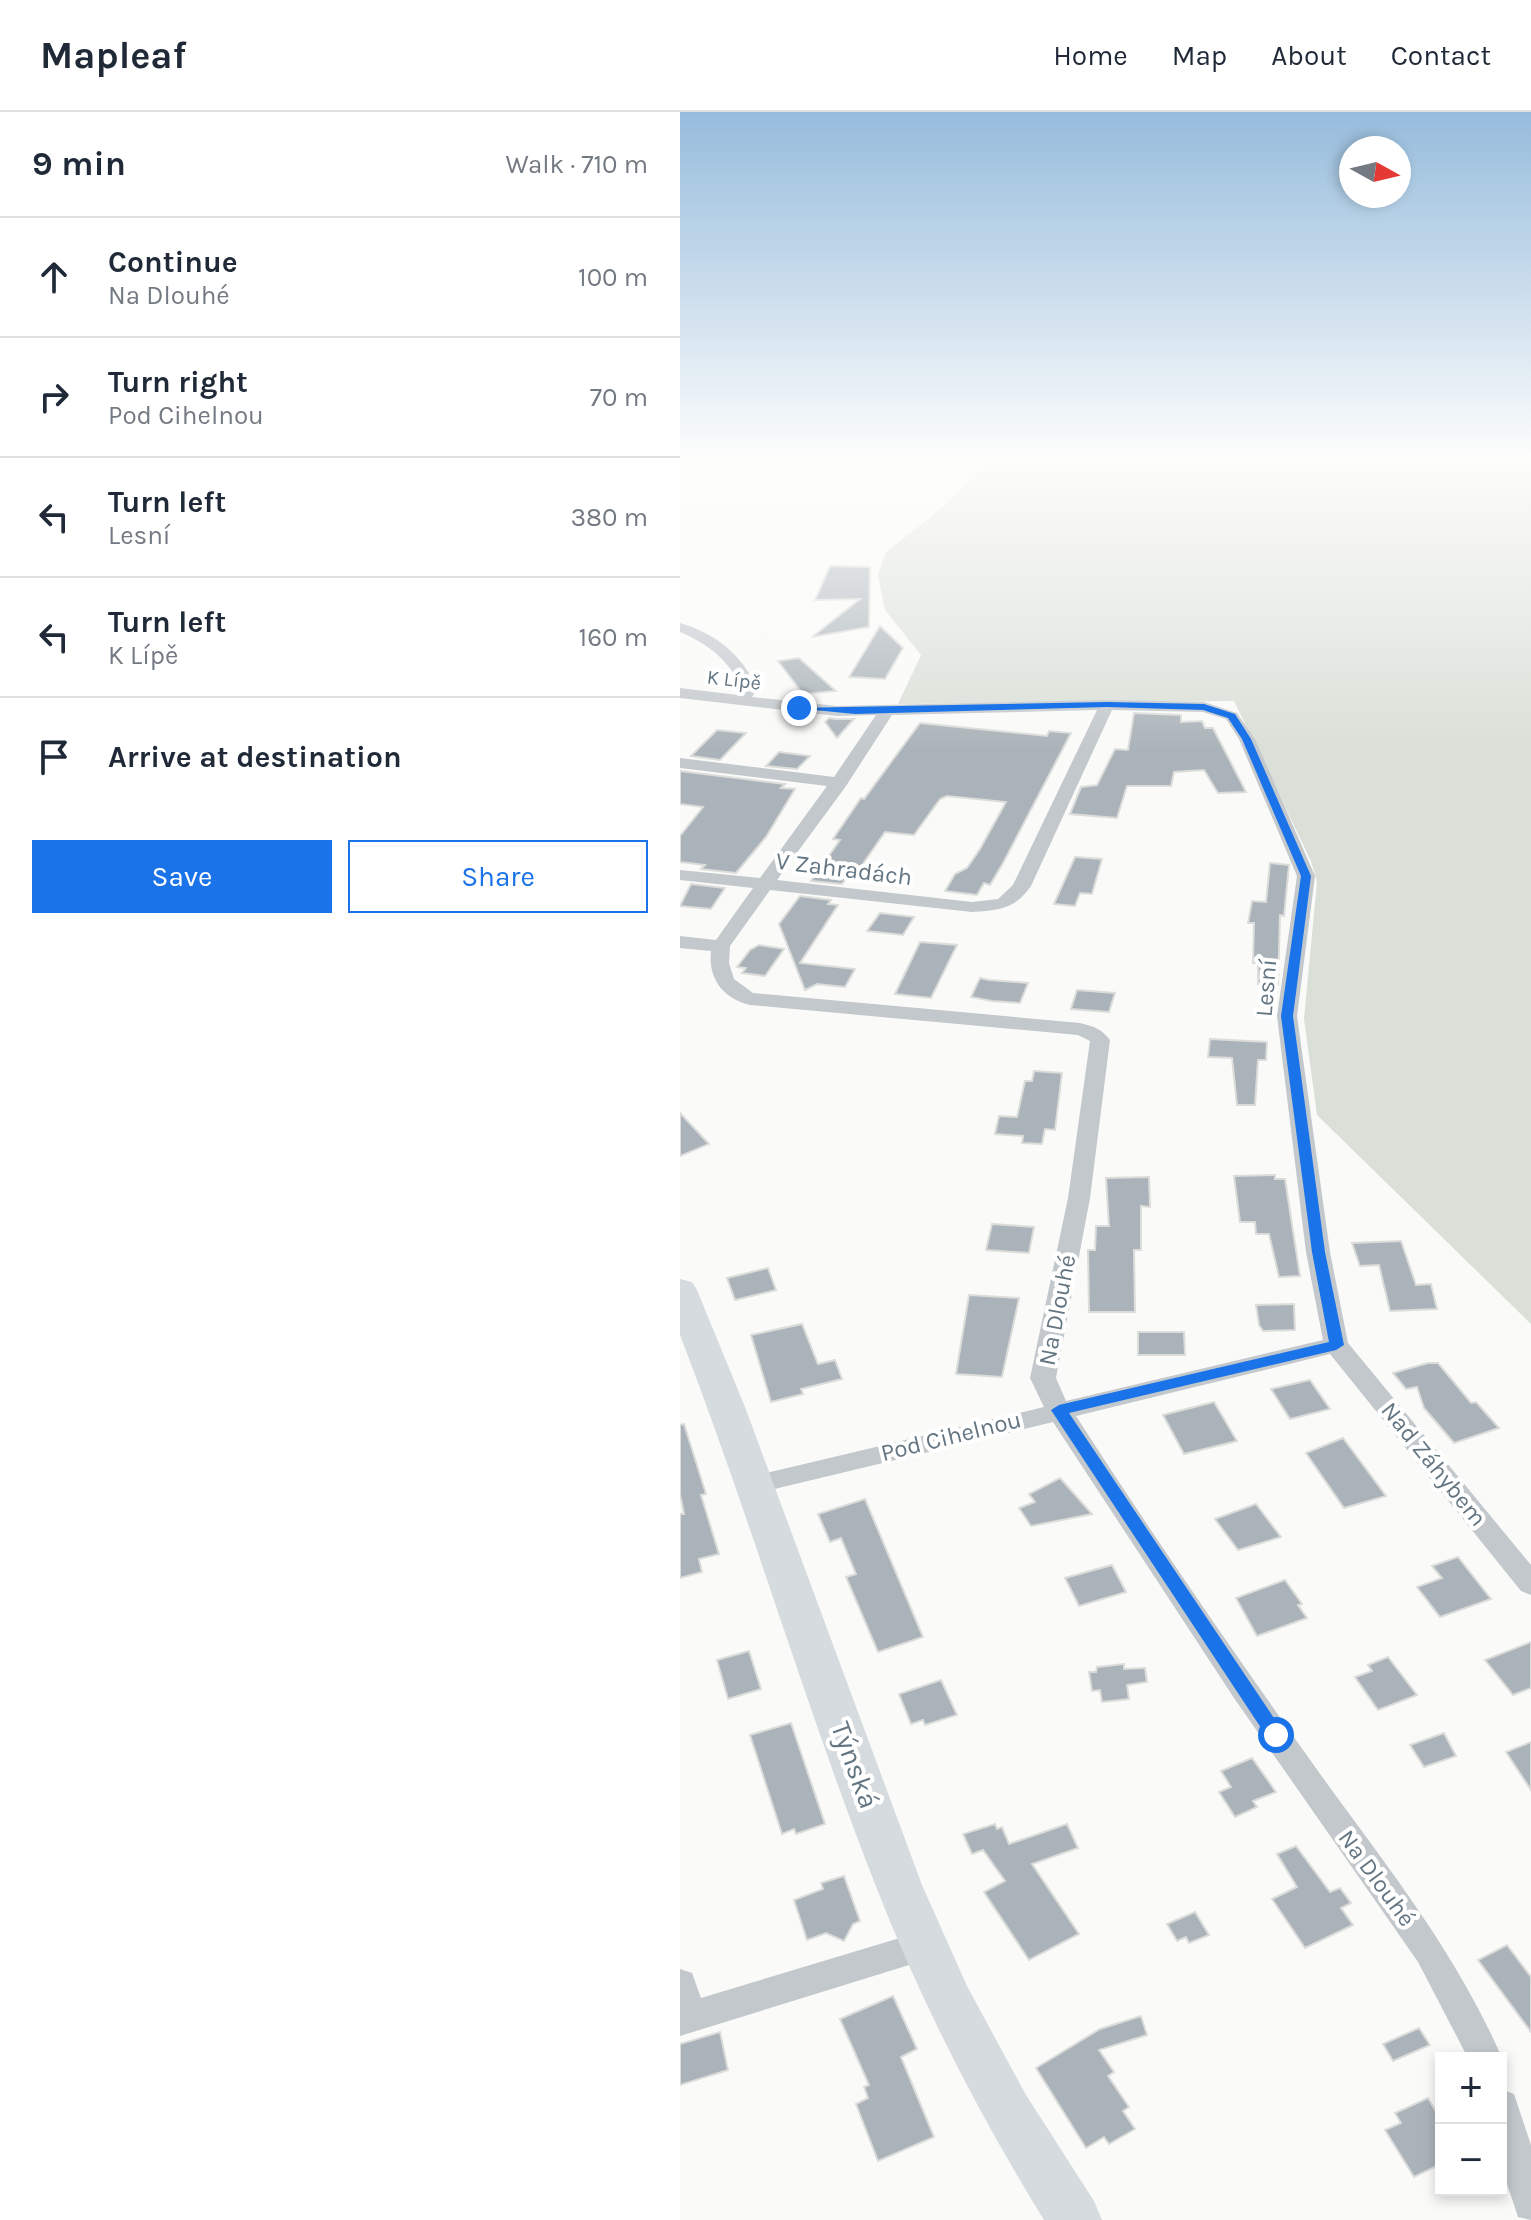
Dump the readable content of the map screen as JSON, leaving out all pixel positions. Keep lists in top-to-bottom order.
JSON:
{
  "streets": {
    "main road": ["Týnská"],
    "street": [
      "K Lípě",
      "V Zahradách",
      "Lesní",
      "Na Dlouhé",
      "Pod Cihelnou",
      "Nad Záhybem"
    ]
  },
  "crossings": [
    ["K Lípě", "V Zahradách"],
    ["K Lípě", "Lesní"],
    ["Lesní", "Pod Cihelnou"],
    ["Lesní", "Nad Záhybem"],
    ["Na Dlouhé", "Pod Cihelnou"],
    ["Pod Cihelnou", "Nad Záhybem"],
    ["Pod Cihelnou", "Týnská"]
  ],
  "north": "right",
  "page": {
    "header": "Mapleaf",
    "nav": [
      "Home",
      "Map",
      "About",
      "Contact"
    ],
    "heading": ["9 min", "Walk · 710 m"],
    "list": [
      ["Continue", "Na Dlouhé", "100 m"],
      ["Turn right", "Pod Cihelnou", "70 m"],
      ["Turn left", "Lesní", "380 m"],
      ["Turn left", "K Lípě", "160 m"],
      "Arrive at destination"
    ],
    "buttons": ["Save", "Share"],
    "map_buttons": ["+", "−"]
  }
}
